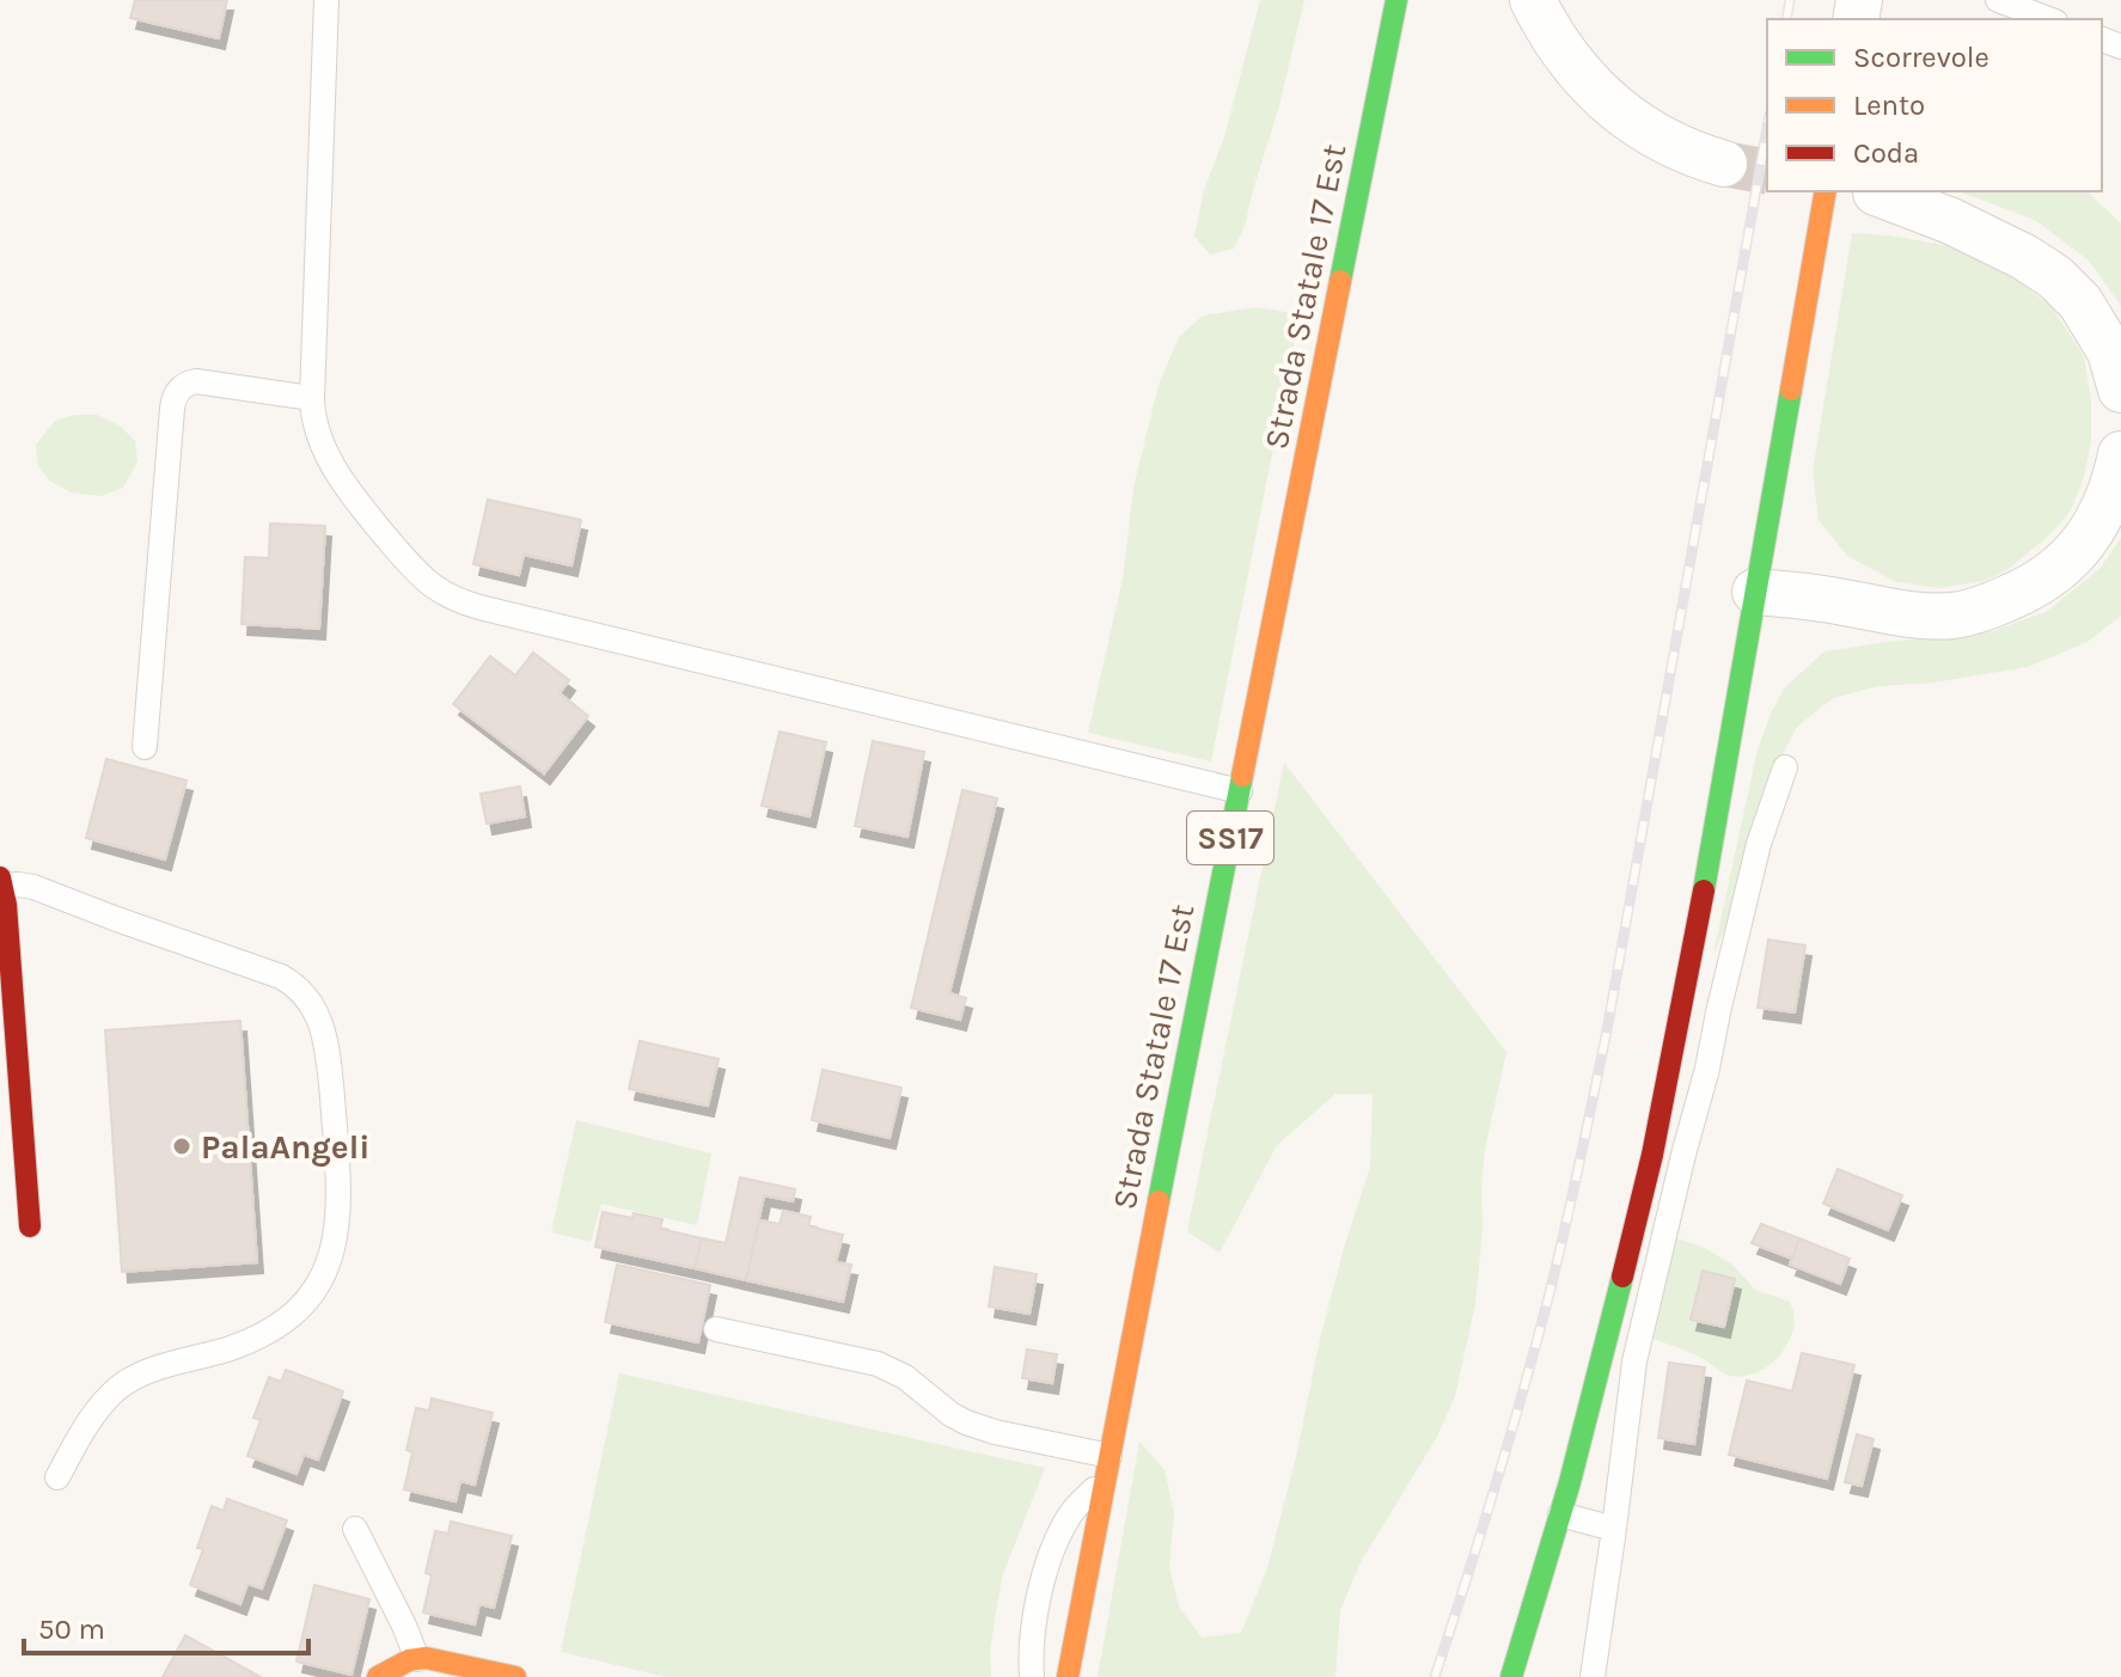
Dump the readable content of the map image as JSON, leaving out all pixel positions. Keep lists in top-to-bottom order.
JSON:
{
  "streets": {
    "street": ["Strada Statale 17 Est", "SS17"]
  },
  "places": ["PalaAngeli"],
  "legend": ["Scorrevole", "Lento", "Coda"],
  "scale_bar": "50 m"
}
